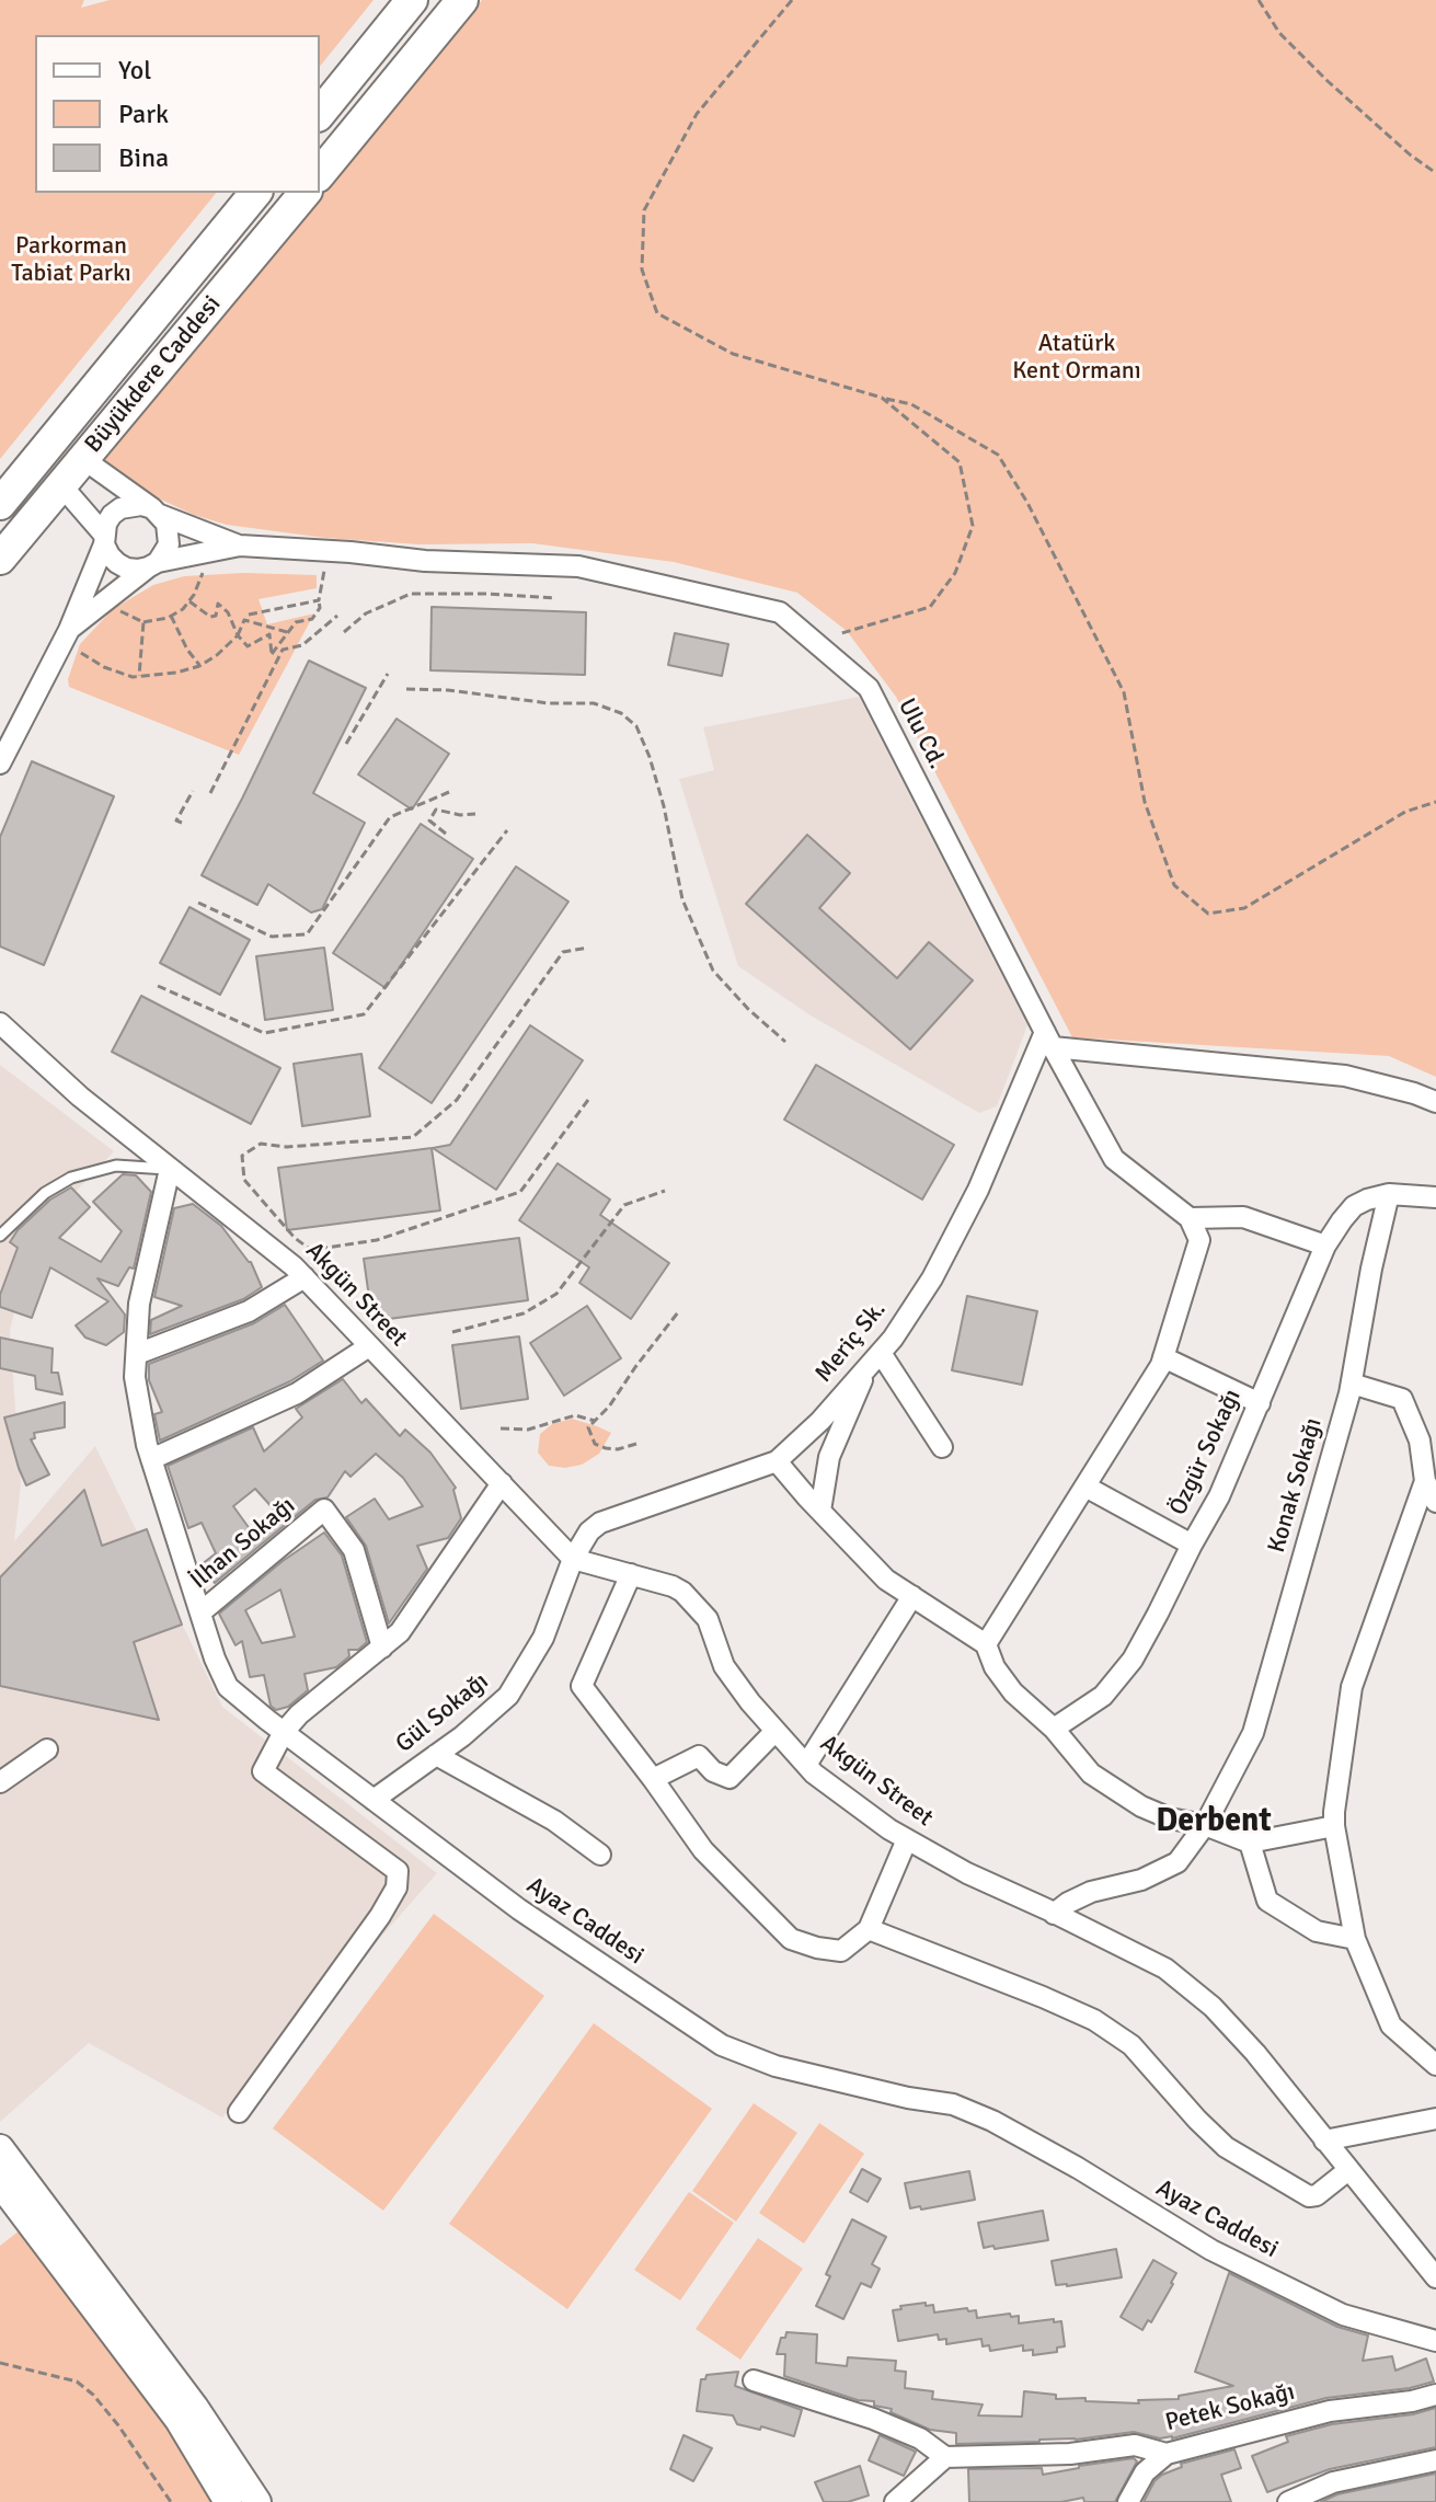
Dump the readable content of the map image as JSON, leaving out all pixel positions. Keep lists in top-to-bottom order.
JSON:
{
  "streets": {
    "main road": ["Büyükdere Caddesi"],
    "street": [
      "Ulu Cd.",
      "Akgün Street",
      "Meriç Sk.",
      "Özgür Sokağı",
      "Konak Sokağı",
      "İlhan Sokağı",
      "Gül Sokağı",
      "Ayaz Caddesi",
      "Petek Sokağı"
    ]
  },
  "crossings": [
    ["Büyükdere Caddesi", "Ulu Cd."],
    ["Ulu Cd.", "Meriç Sk."],
    ["Akgün Street", "Meriç Sk."],
    ["Akgün Street", "Konak Sokağı"],
    ["Akgün Street", "Gül Sokağı"],
    ["Akgün Street", "Ayaz Caddesi"],
    ["Meriç Sk.", "Gül Sokağı"],
    ["Özgür Sokağı", "Konak Sokağı"],
    ["İlhan Sokağı", "Ayaz Caddesi"],
    ["Gül Sokağı", "Ayaz Caddesi"]
  ],
  "districts": ["Derbent"],
  "parks": ["Parkorman Tabiat Parkı", "Atatürk Kent Ormanı"],
  "legend": ["Yol", "Park", "Bina"]
}
